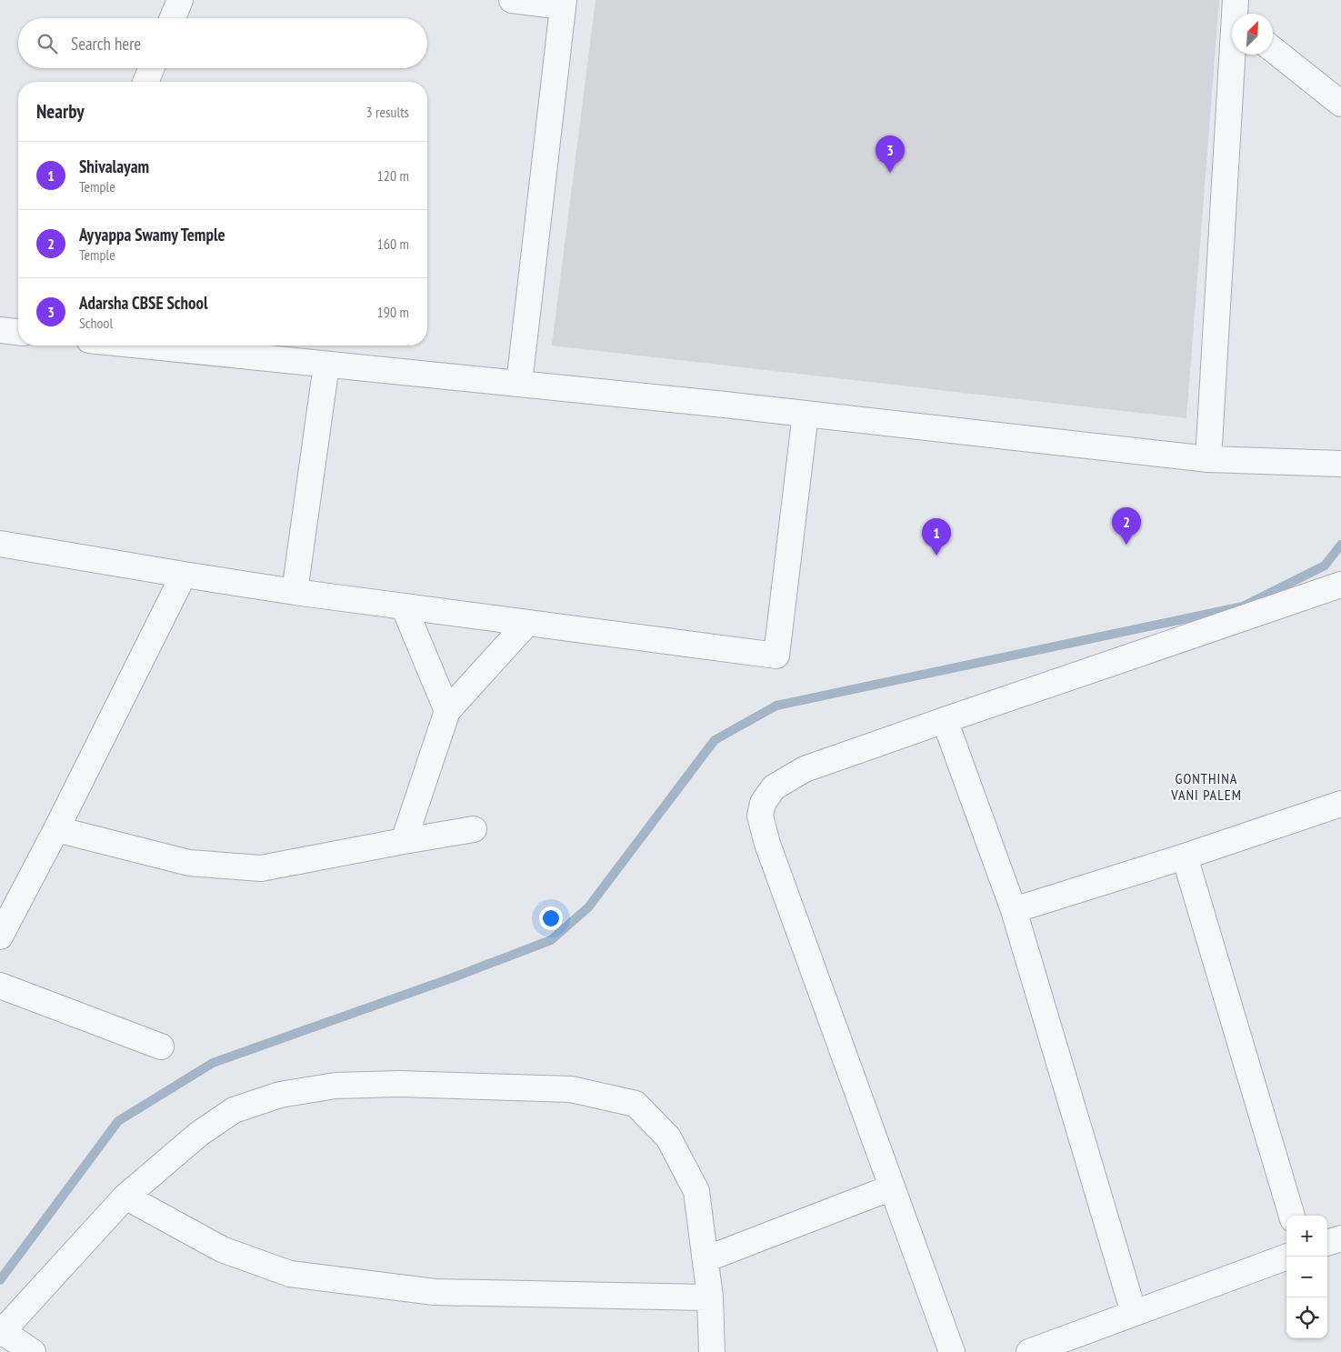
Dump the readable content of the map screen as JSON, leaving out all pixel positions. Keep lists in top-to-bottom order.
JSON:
{
  "districts": ["GONTHINA VANI PALEM"],
  "north": "top right",
  "page": {
    "search": "Search here",
    "heading": ["Nearby", "3 results"],
    "pins": ["3", "2", "1"],
    "list": [
      {
        "mark": "1",
        "name": "Shivalayam",
        "note": "Temple",
        "value": "120 m"
      },
      {
        "mark": "2",
        "name": "Ayyappa Swamy Temple",
        "note": "Temple",
        "value": "160 m"
      },
      {
        "mark": "3",
        "name": "Adarsha CBSE School",
        "note": "School",
        "value": "190 m"
      }
    ],
    "map_buttons": ["+", "−"]
  }
}
